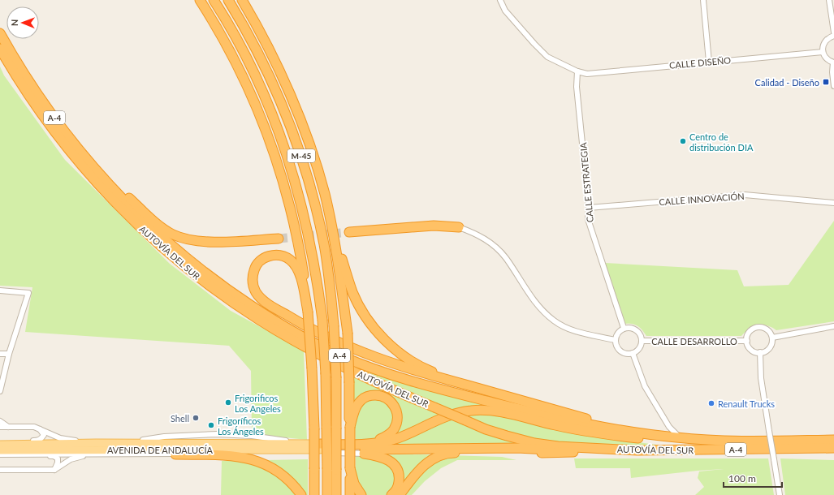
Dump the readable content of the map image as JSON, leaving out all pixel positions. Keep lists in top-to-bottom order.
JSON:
{
  "streets": {
    "highway": ["A-4", "M-45", "AUTOVÍA DEL SUR"],
    "main road": ["AVENIDA DE ANDALUCÍA"],
    "street": [
      "CALLE DISEÑO",
      "CALLE ESTRATEGIA",
      "CALLE INNOVACIÓN",
      "CALLE DESARROLLO"
    ]
  },
  "crossings": [
    ["CALLE DISEÑO", "CALLE ESTRATEGIA"],
    ["CALLE ESTRATEGIA", "CALLE INNOVACIÓN"],
    ["CALLE ESTRATEGIA", "CALLE DESARROLLO"]
  ],
  "places": {
    "transit": ["Calidad - Diseño"],
    "other": [
      "Centro de distribución DIA",
      "Frigorificos Los Angeles",
      "Renault Trucks",
      "Shell",
      "Frigoríficos Los Ángeles"
    ]
  },
  "scale_bar": "100 m",
  "north": "left"
}
